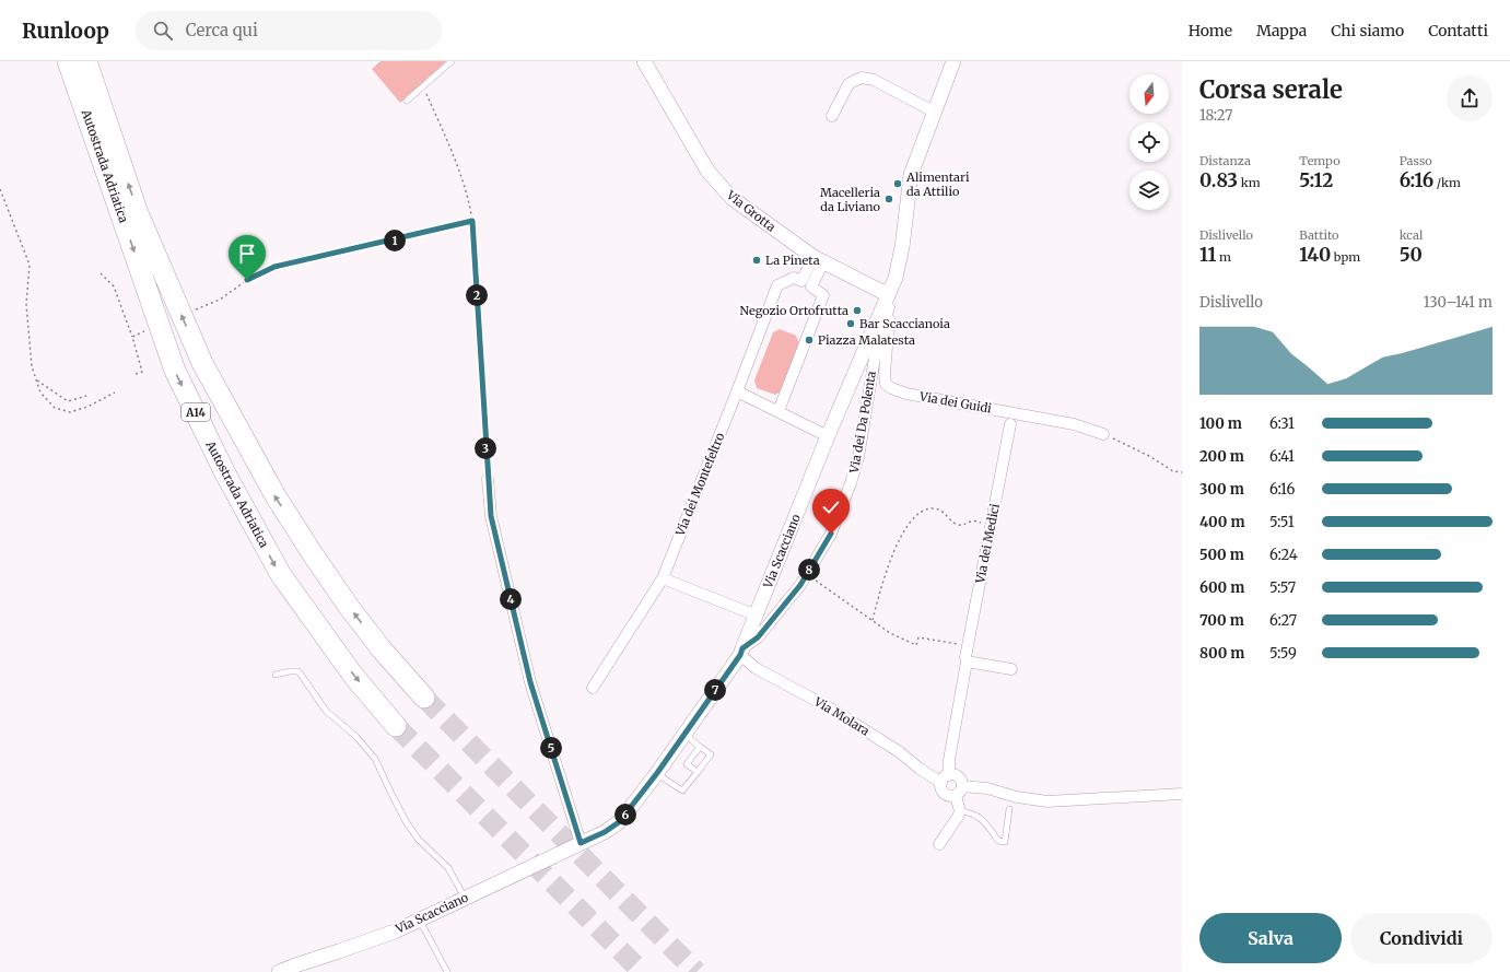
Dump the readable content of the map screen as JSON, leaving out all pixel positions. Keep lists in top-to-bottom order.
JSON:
{
  "streets": {
    "highway": ["Autostrada Adriatica", "A14"],
    "street": [
      "Via Grotta",
      "Via dei Guidi",
      "Via dei Da Polenta",
      "Via dei Montefeltro",
      "Via dei Medici",
      "Via Scacciano",
      "Via Molara"
    ]
  },
  "crossings": [
    ["Via Grotta", "Via dei Guidi"],
    ["Via Grotta", "Via dei Da Polenta"],
    ["Via Grotta", "Via Scacciano"],
    ["Via dei Guidi", "Via dei Da Polenta"],
    ["Via dei Guidi", "Via Scacciano"],
    ["Via dei Da Polenta", "Via Scacciano"],
    ["Via dei Da Polenta", "Via Molara"],
    ["Via dei Medici", "Via Molara"],
    ["Via Scacciano", "Via Molara"]
  ],
  "places": [
    "Alimentari da Attilio",
    "Macelleria da Liviano",
    "La Pineta",
    "Negozio Ortofrutta",
    "Bar Scaccianoia",
    "Piazza Malatesta"
  ],
  "north": "bottom",
  "page": {
    "header": "Runloop",
    "search": "Cerca qui",
    "nav": [
      "Home",
      "Mappa",
      "Chi siamo",
      "Contatti"
    ],
    "heading": ["Corsa serale", "18:27"],
    "stats": [
      ["Distanza", "0.83 km"],
      ["Tempo", "5:12"],
      ["Passo", "6:16 /km"],
      ["Dislivello", "11 m"],
      ["Battito", "140 bpm"],
      ["kcal", "50"]
    ],
    "pins": [
      "1",
      "2",
      "3",
      "8",
      "4",
      "7",
      "5",
      "6"
    ],
    "chart": ["Dislivello", "130–141 m"],
    "list": [
      {
        "name": "100 m",
        "note": "6:31"
      },
      {
        "name": "200 m",
        "note": "6:41"
      },
      {
        "name": "300 m",
        "note": "6:16"
      },
      {
        "name": "400 m",
        "note": "5:51"
      },
      {
        "name": "500 m",
        "note": "6:24"
      },
      {
        "name": "600 m",
        "note": "5:57"
      },
      {
        "name": "700 m",
        "note": "6:27"
      },
      {
        "name": "800 m",
        "note": "5:59"
      }
    ],
    "buttons": ["Salva", "Condividi"]
  }
}
